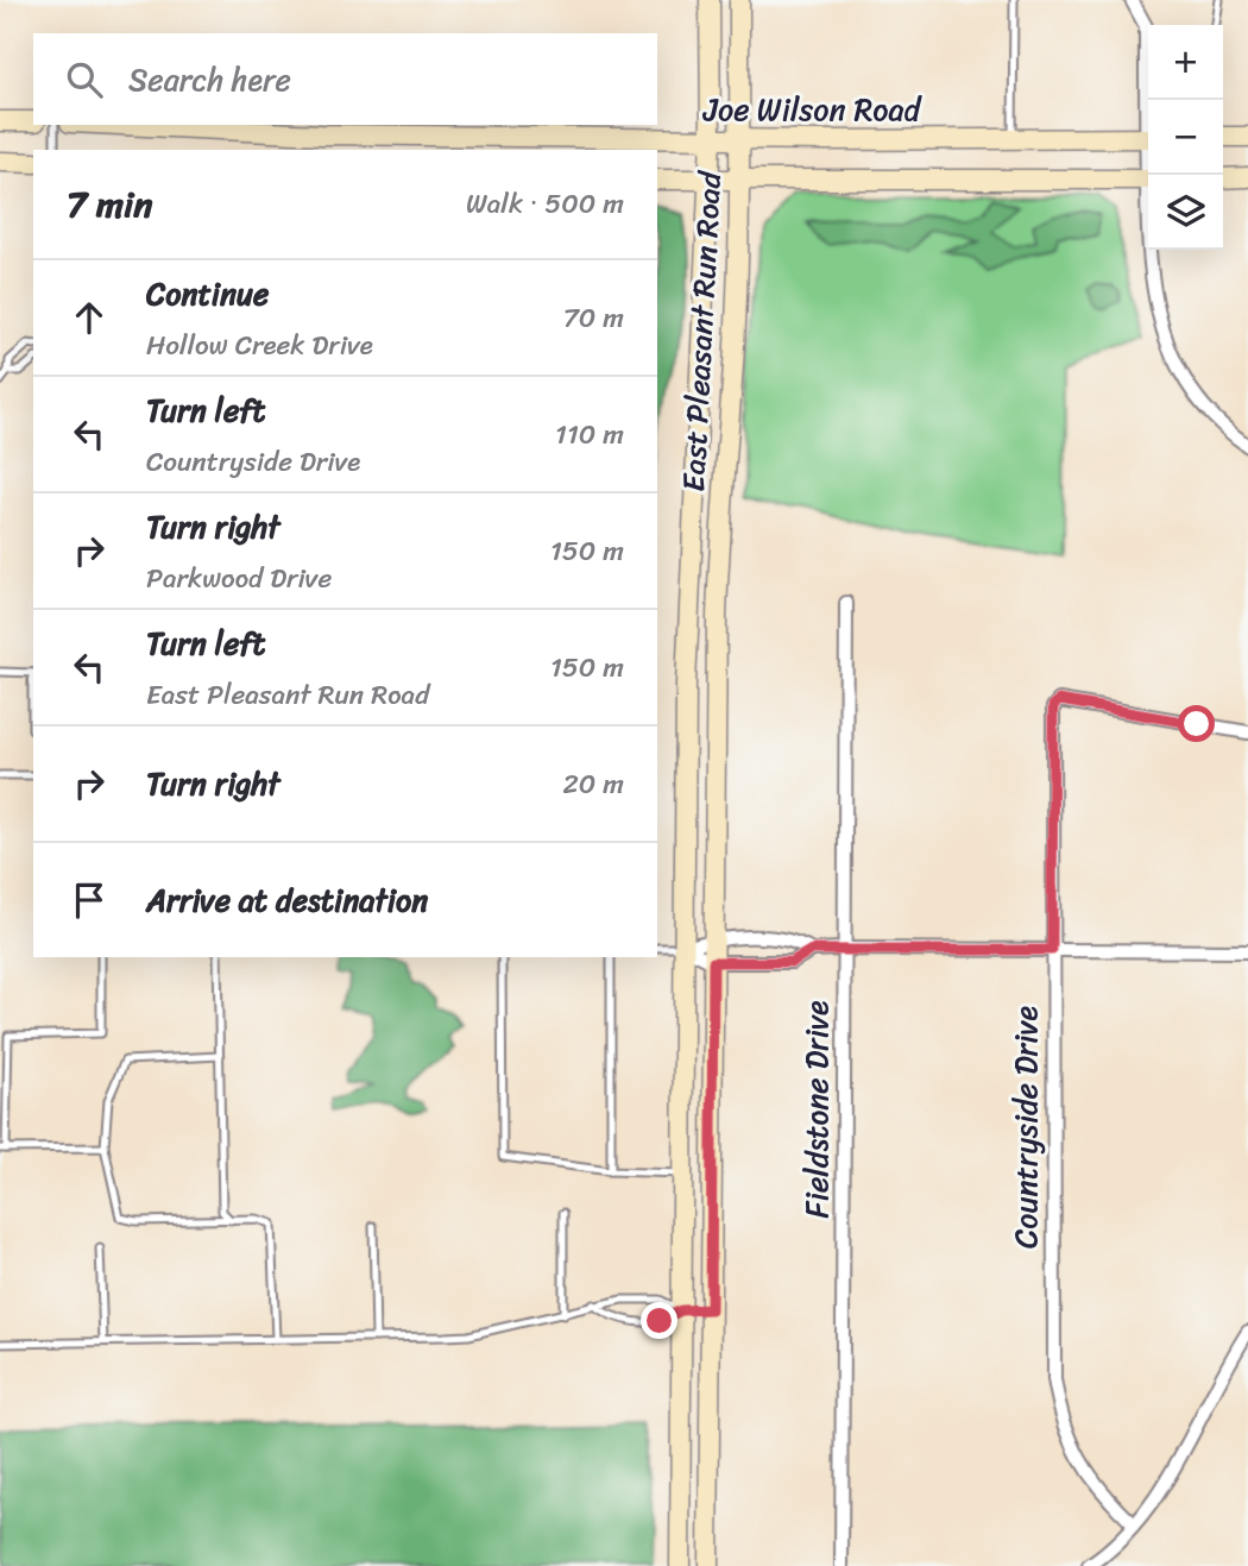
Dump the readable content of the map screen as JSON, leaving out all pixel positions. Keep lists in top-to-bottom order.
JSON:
{
  "streets": {
    "main road": ["Joe Wilson Road", "East Pleasant Run Road"],
    "street": ["Fieldstone Drive", "Countryside Drive"]
  },
  "crossings": [
    ["Joe Wilson Road", "East Pleasant Run Road"]
  ],
  "page": {
    "map_buttons": ["+", "−"],
    "search": "Search here",
    "heading": ["7 min", "Walk · 500 m"],
    "list": [
      ["Continue", "Hollow Creek Drive", "70 m"],
      ["Turn left", "Countryside Drive", "110 m"],
      ["Turn right", "Parkwood Drive", "150 m"],
      ["Turn left", "East Pleasant Run Road", "150 m"],
      ["Turn right", "20 m"],
      "Arrive at destination"
    ]
  }
}
